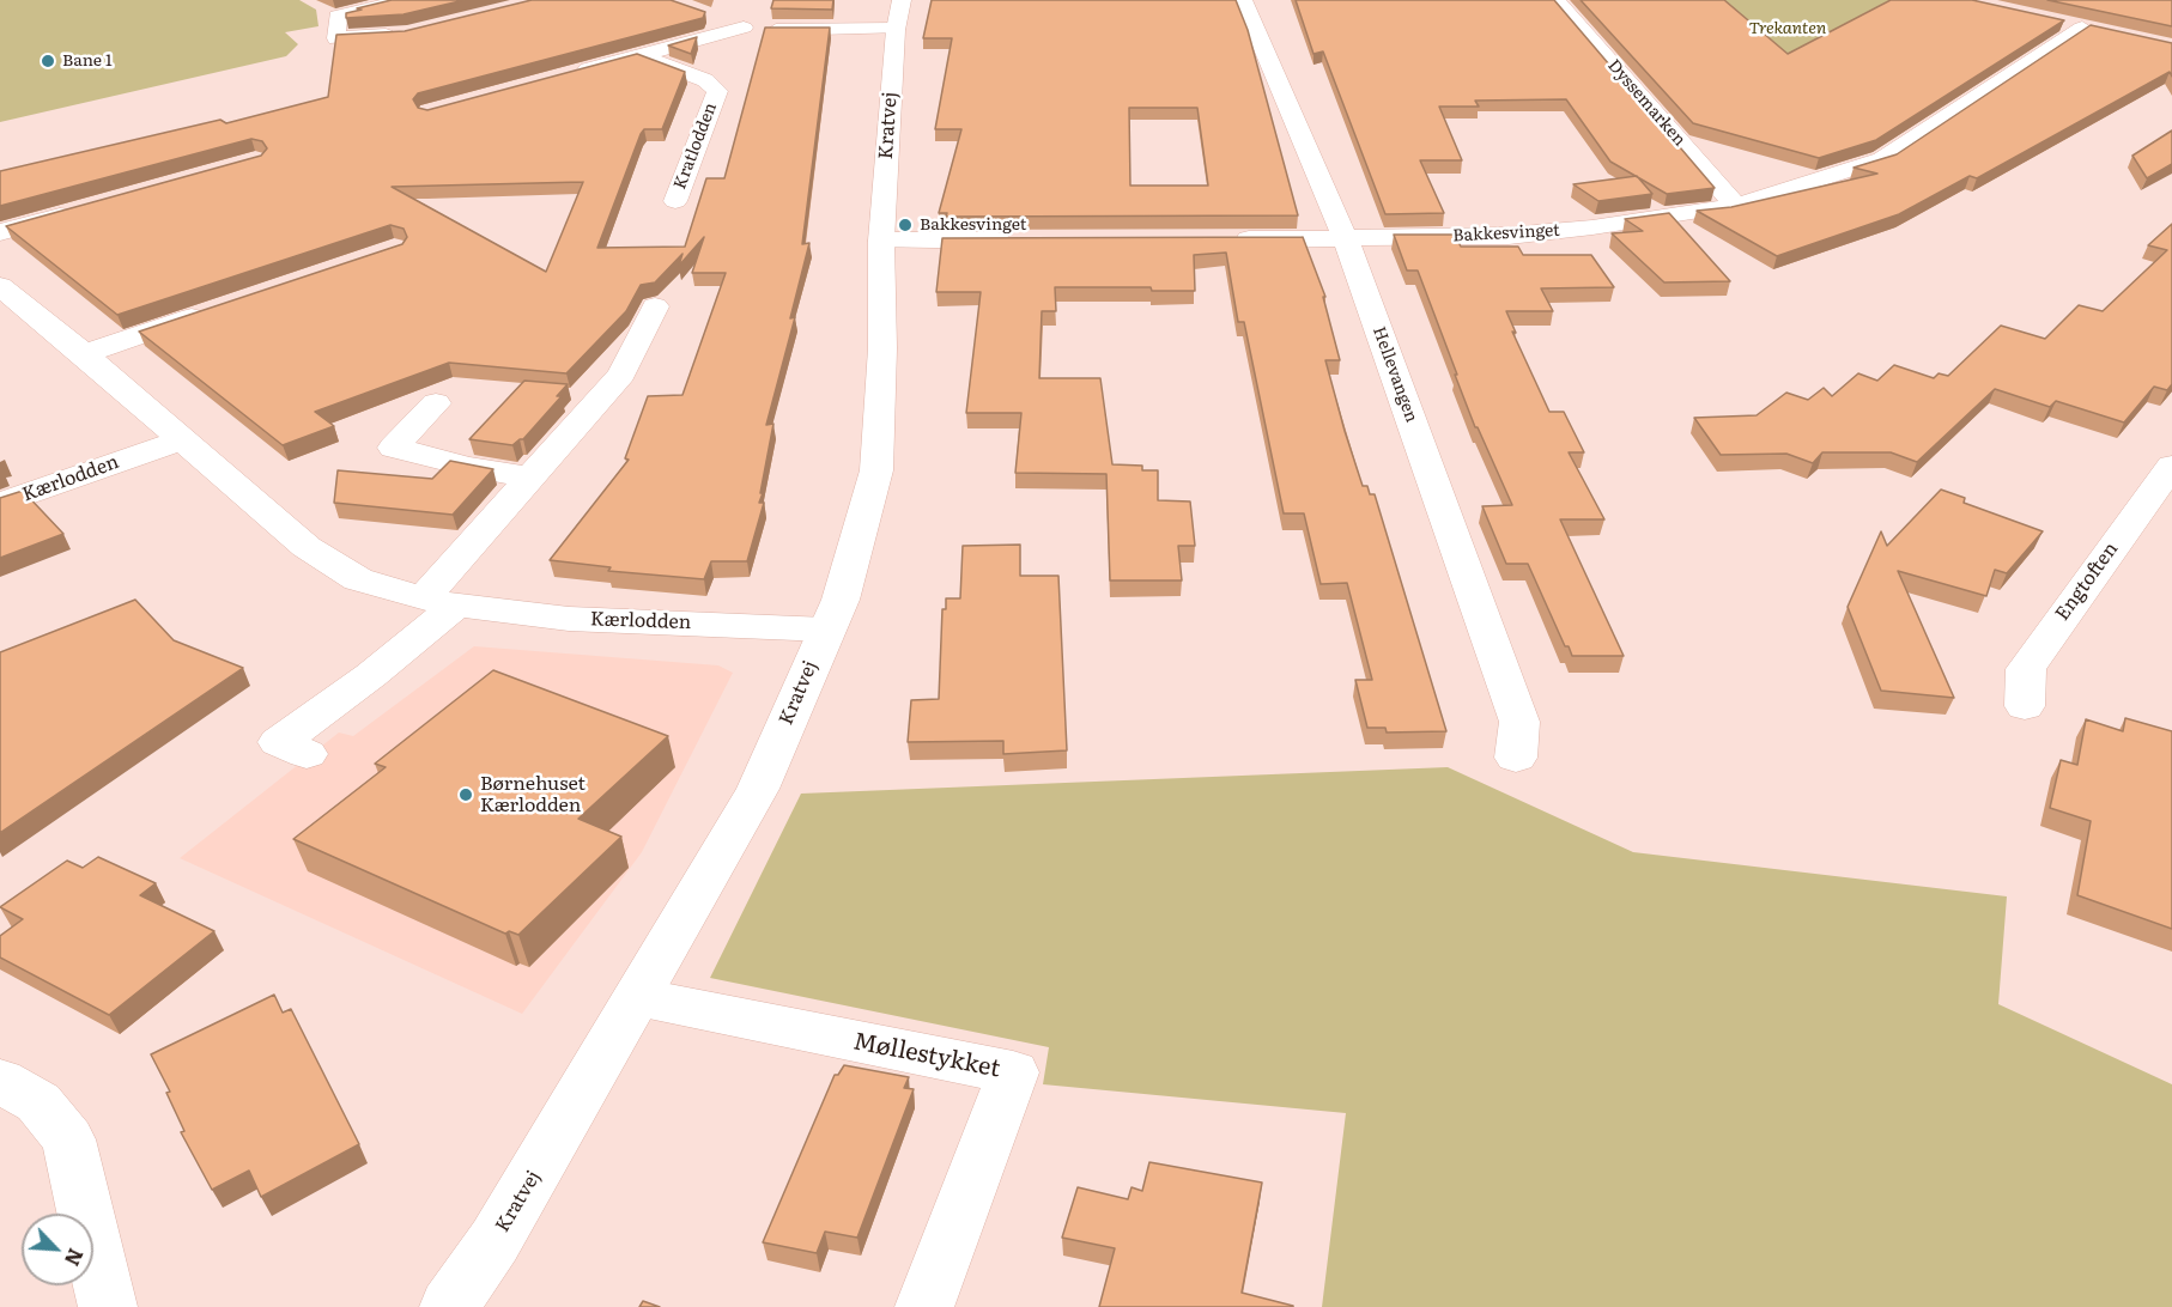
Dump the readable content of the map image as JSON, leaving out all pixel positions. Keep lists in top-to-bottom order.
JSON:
{
  "streets": {
    "street": [
      "Dyssemarken",
      "Kratvej",
      "Kratlodden",
      "Bakkesvinget",
      "Hellevangen",
      "Kærlodden",
      "Engtoften",
      "Møllestykket"
    ]
  },
  "crossings": [
    ["Dyssemarken", "Bakkesvinget"],
    ["Kratvej", "Kærlodden"],
    ["Kratvej", "Møllestykket"],
    ["Bakkesvinget", "Hellevangen"]
  ],
  "parks": ["Trekanten"],
  "places": ["Bane 1", "Bakkesvinget", "Børnehuset Kærlodden"],
  "north": "bottom right"
}
